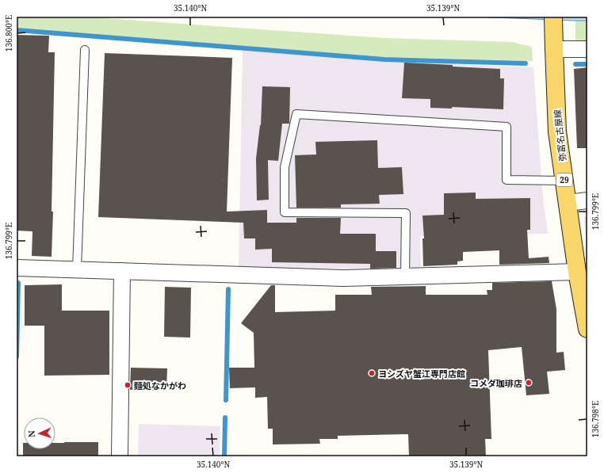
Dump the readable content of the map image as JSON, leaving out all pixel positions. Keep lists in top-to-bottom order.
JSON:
{
  "streets": {
    "main road": ["弥富名古屋線", "29"]
  },
  "places": ["ヨシズヤ蟹江専門店館", "コメダ珈琲店", "麵処なかがわ"],
  "north": "left",
  "coordinates": [
    "35.140°N",
    "35.139°N",
    "136.800°E",
    "136.799°E",
    "136.798°E"
  ]
}
